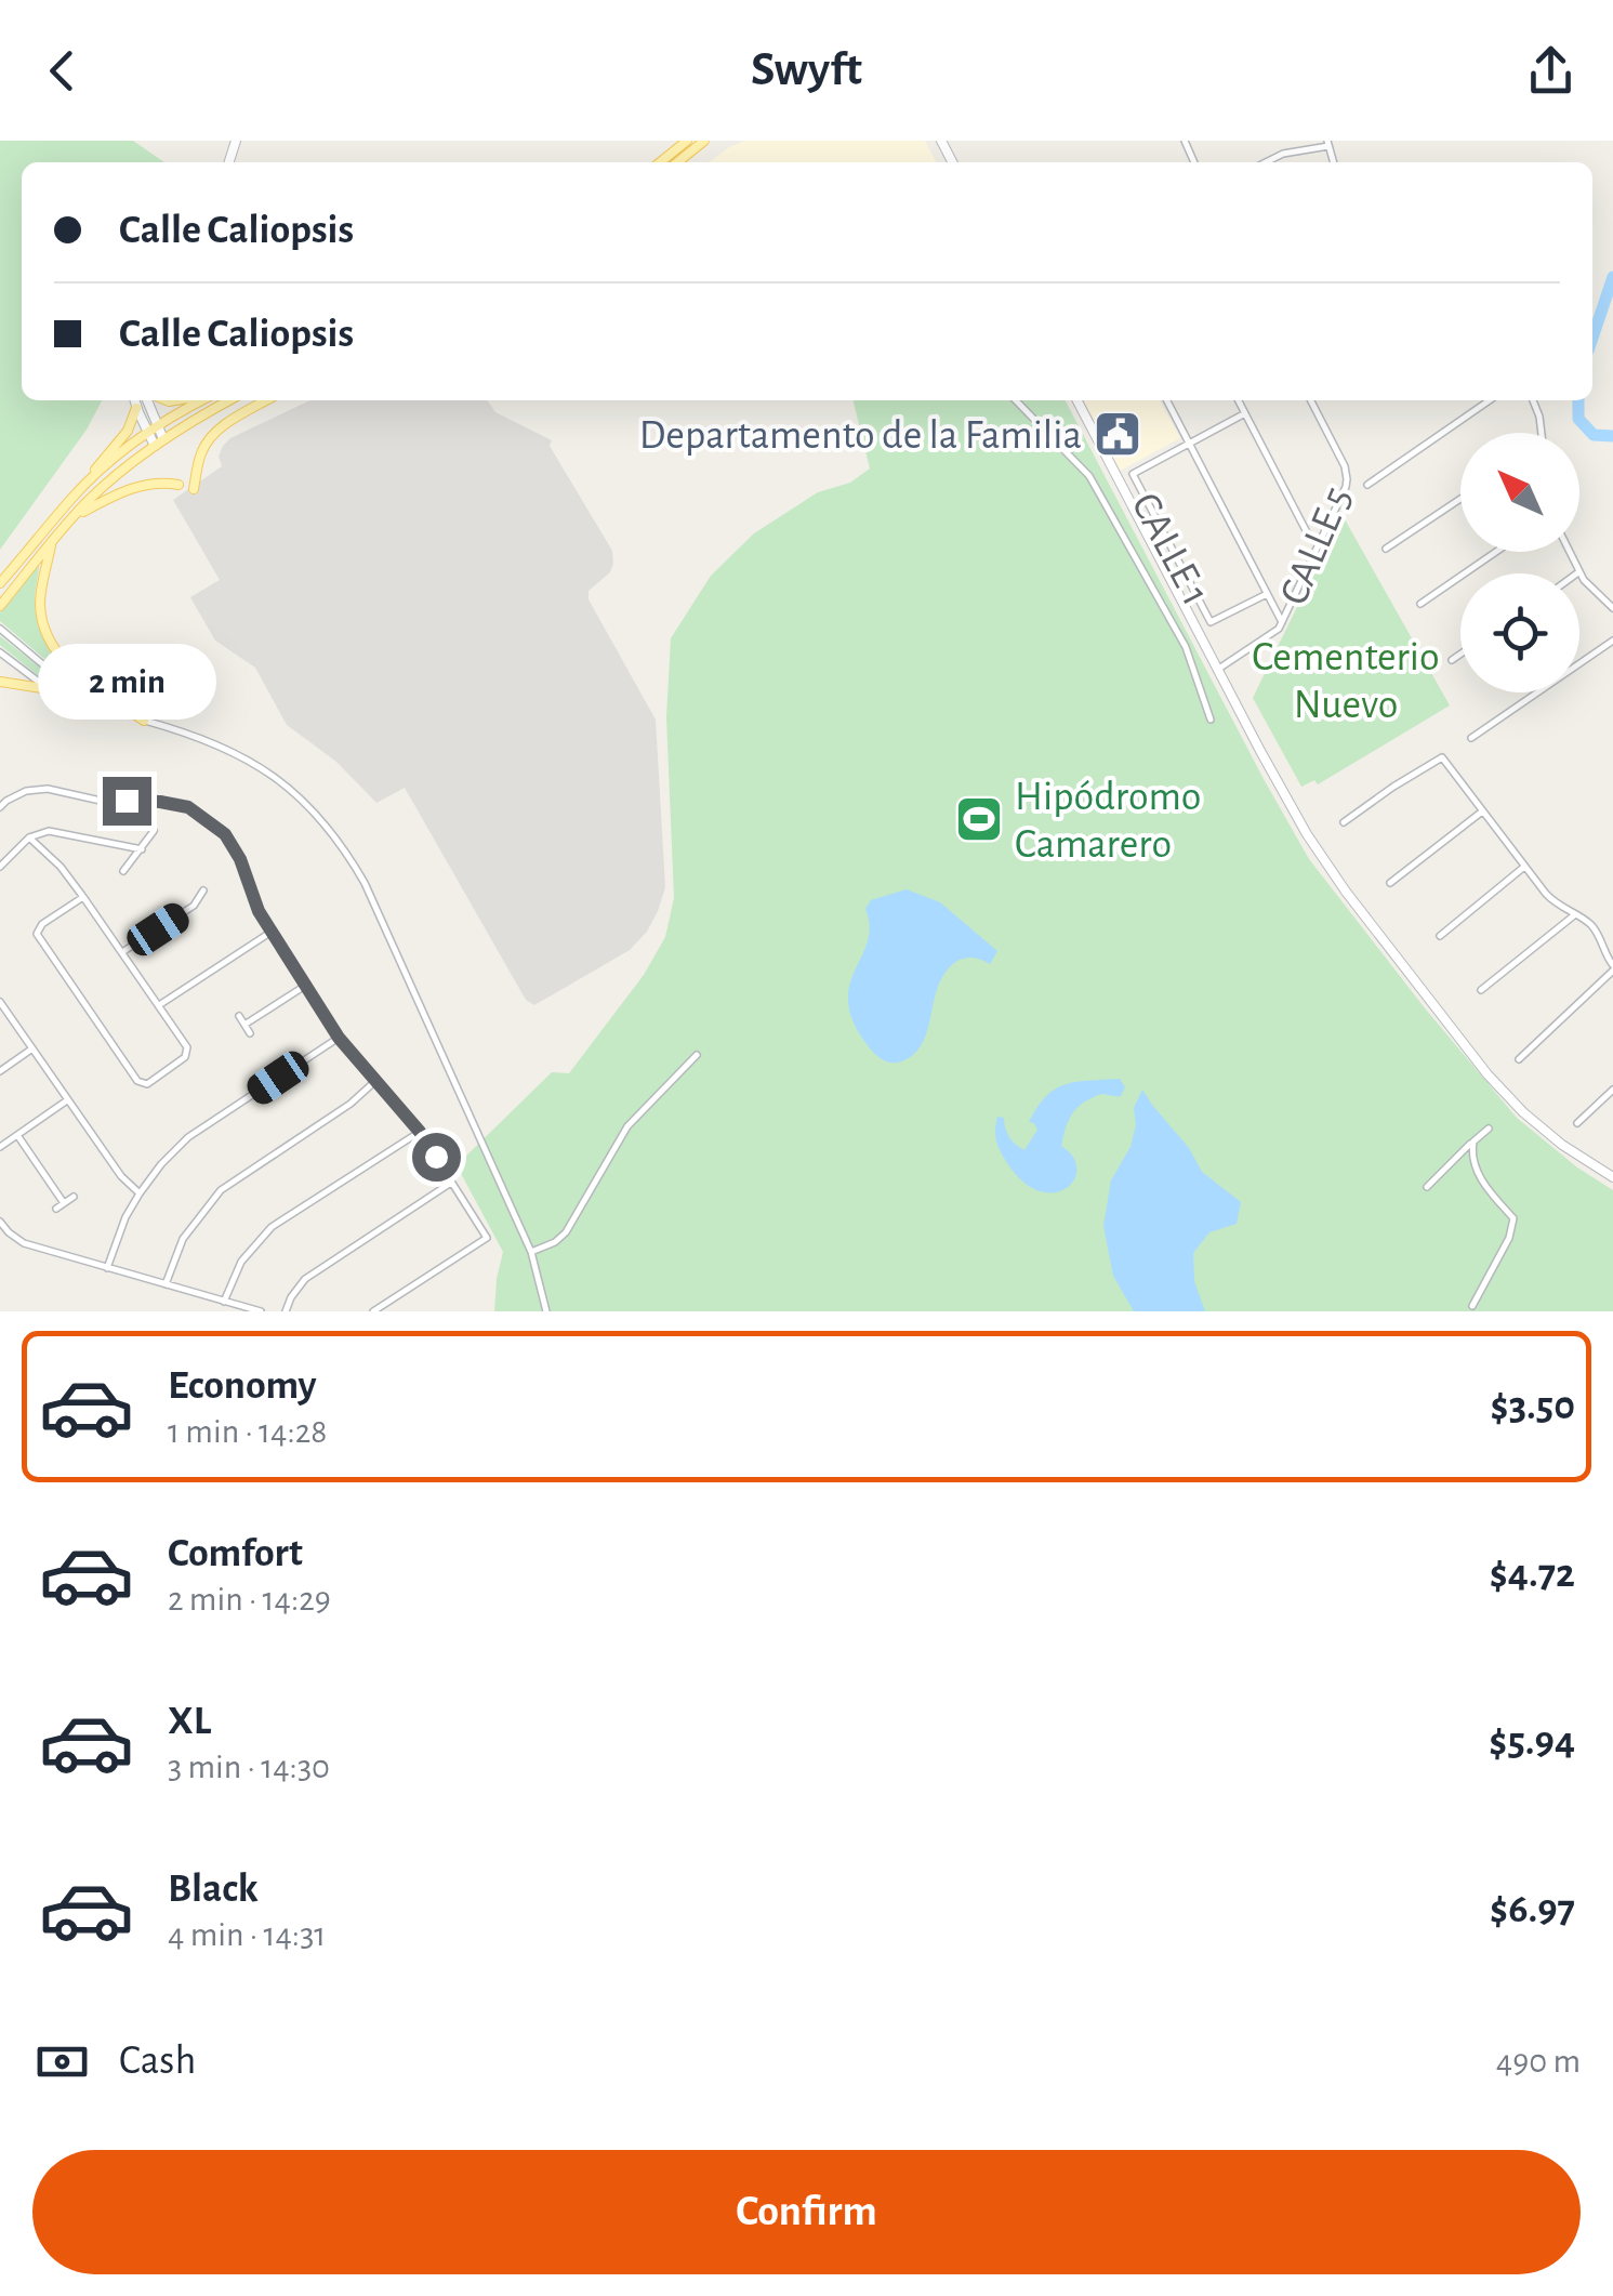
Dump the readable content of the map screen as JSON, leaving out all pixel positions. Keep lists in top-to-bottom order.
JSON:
{
  "streets": {
    "street": ["CALLE 5", "CALLE 1"]
  },
  "parks": ["Cementerio Nuevo"],
  "places": {
    "public building": ["Departamento de la Familia"],
    "sports": ["Hipódromo Camarero"]
  },
  "north": "top left",
  "page": {
    "header": "Swyft",
    "banner": ["Calle Caliopsis", "Calle Caliopsis"],
    "bubble": "2 min",
    "list": [
      {
        "name": "Economy",
        "note": "1 min · 14:28",
        "value": "$3.50"
      },
      {
        "name": "Comfort",
        "note": "2 min · 14:29",
        "value": "$4.72"
      },
      {
        "name": "XL",
        "note": "3 min · 14:30",
        "value": "$5.94"
      },
      {
        "name": "Black",
        "note": "4 min · 14:31",
        "value": "$6.97"
      }
    ],
    "pay": ["Cash", "490 m"],
    "buttons": "Confirm"
  }
}
